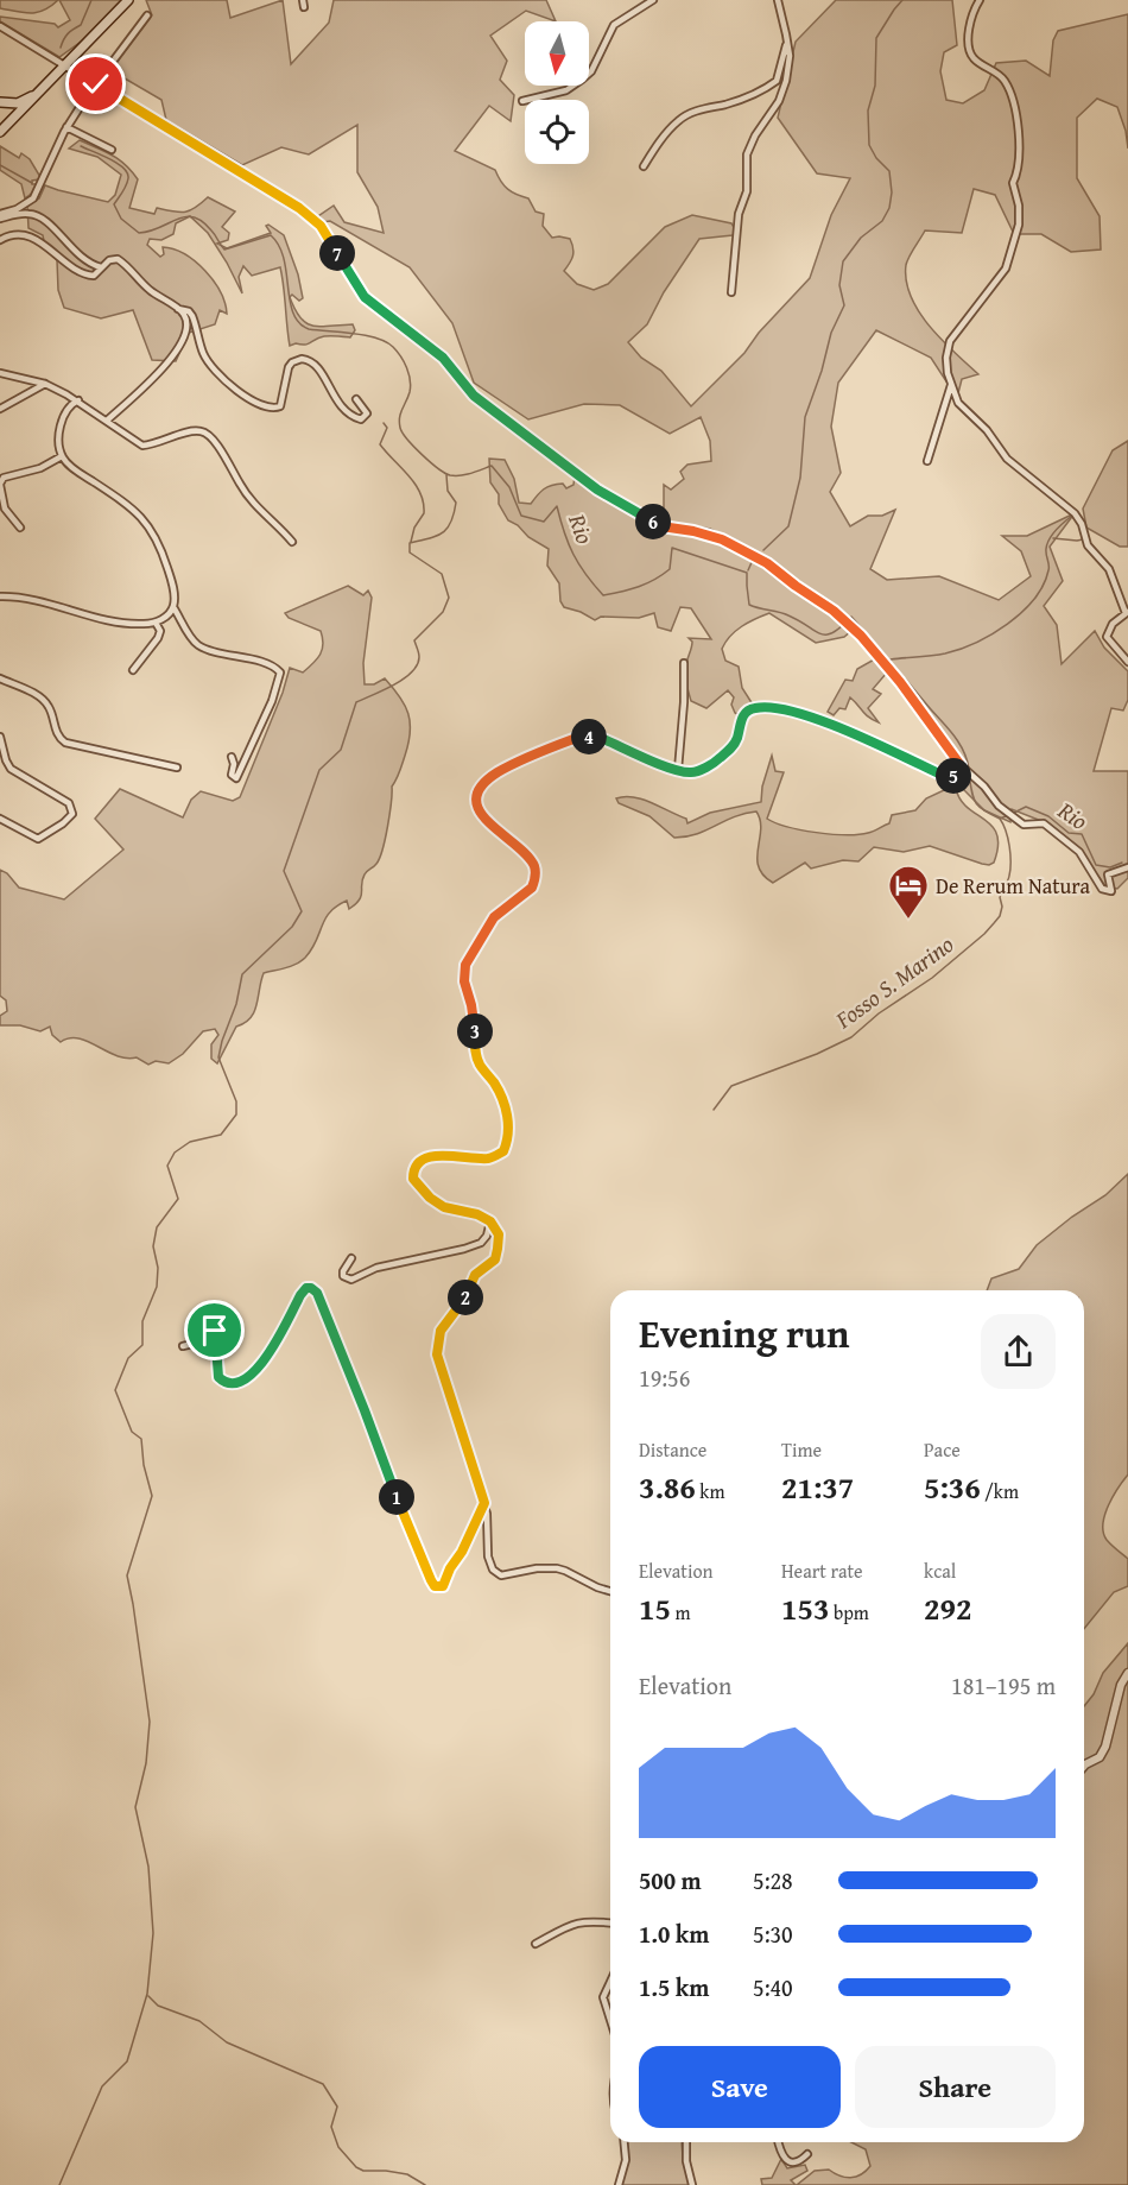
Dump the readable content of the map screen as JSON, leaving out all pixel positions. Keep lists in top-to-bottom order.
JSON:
{
  "water": ["Rio", "Fosso S. Marino"],
  "places": {
    "hotel": ["De Rerum Natura"]
  },
  "north": "bottom",
  "page": {
    "pins": [
      "7",
      "6",
      "4",
      "5",
      "3",
      "2",
      "1"
    ],
    "heading": ["Evening run", "19:56"],
    "stats": [
      ["Distance", "3.86 km"],
      ["Time", "21:37"],
      ["Pace", "5:36 /km"],
      ["Elevation", "15 m"],
      ["Heart rate", "153 bpm"],
      ["kcal", "292"]
    ],
    "chart": ["Elevation", "181–195 m"],
    "list": [
      {
        "name": "500 m",
        "note": "5:28"
      },
      {
        "name": "1.0 km",
        "note": "5:30"
      },
      {
        "name": "1.5 km",
        "note": "5:40"
      }
    ],
    "buttons": ["Save", "Share"]
  }
}
